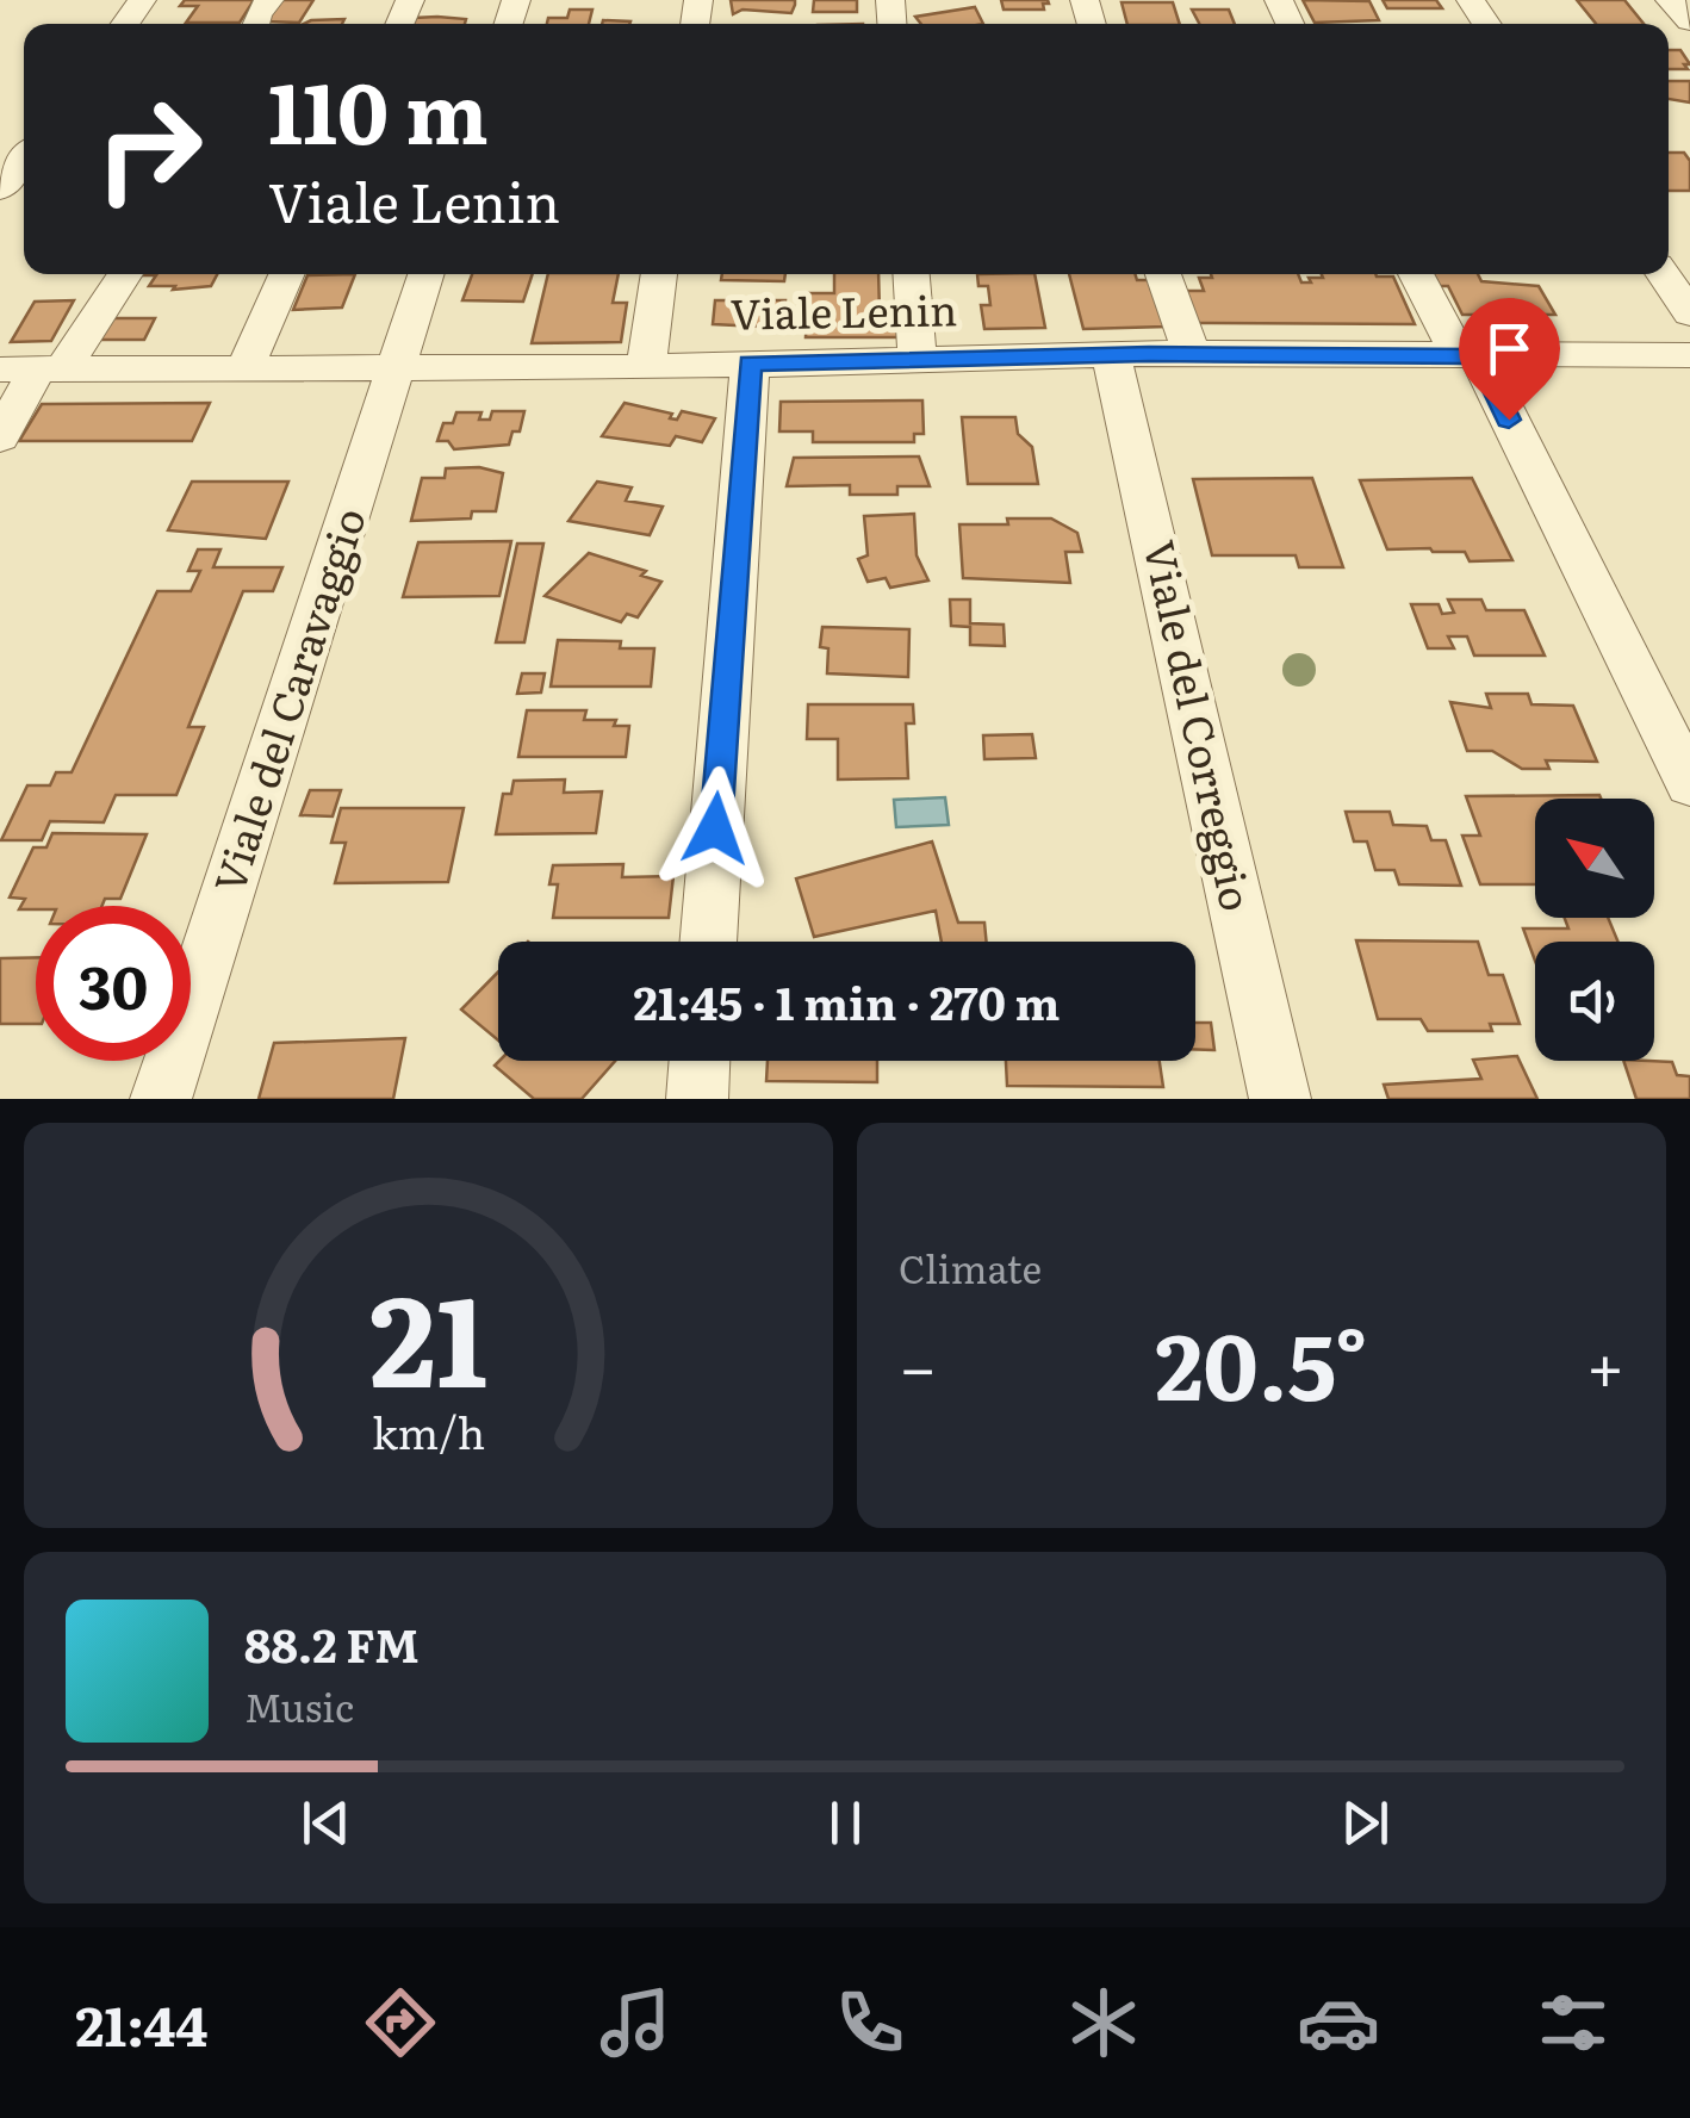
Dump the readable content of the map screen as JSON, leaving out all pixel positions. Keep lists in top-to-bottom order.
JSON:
{
  "streets": {
    "street": ["Viale Lenin", "Viale del Caravaggio", "Viale del Correggio"]
  },
  "crossings": [
    ["Viale Lenin", "Viale del Caravaggio"],
    ["Viale Lenin", "Viale del Correggio"]
  ],
  "north": "top left",
  "page": {
    "turn": ["110 m", "Viale Lenin"],
    "limit": "30",
    "trip": "21:45 · 1 min · 270 m",
    "tile": "Climate",
    "heat": ["−", "20.5°", "+"],
    "song": ["88.2 FM", "Music"],
    "tabs": "21:44",
    "gauge": ["21", "km/h"]
  }
}
